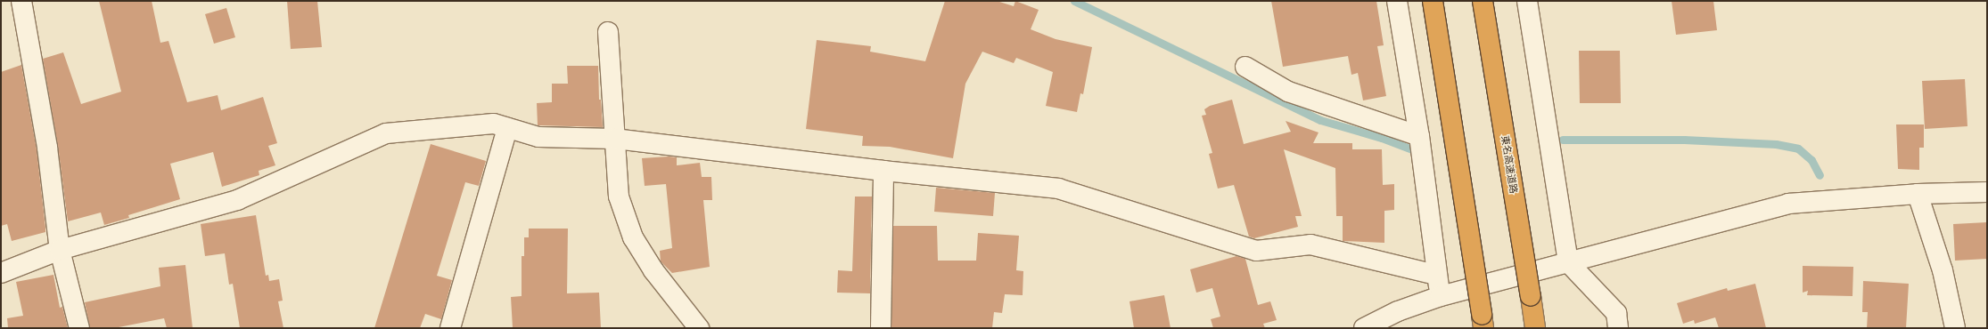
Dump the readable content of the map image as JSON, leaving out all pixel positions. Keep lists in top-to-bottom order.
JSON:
{
  "streets": {
    "highway": ["東名高速道路"]
  }
}
